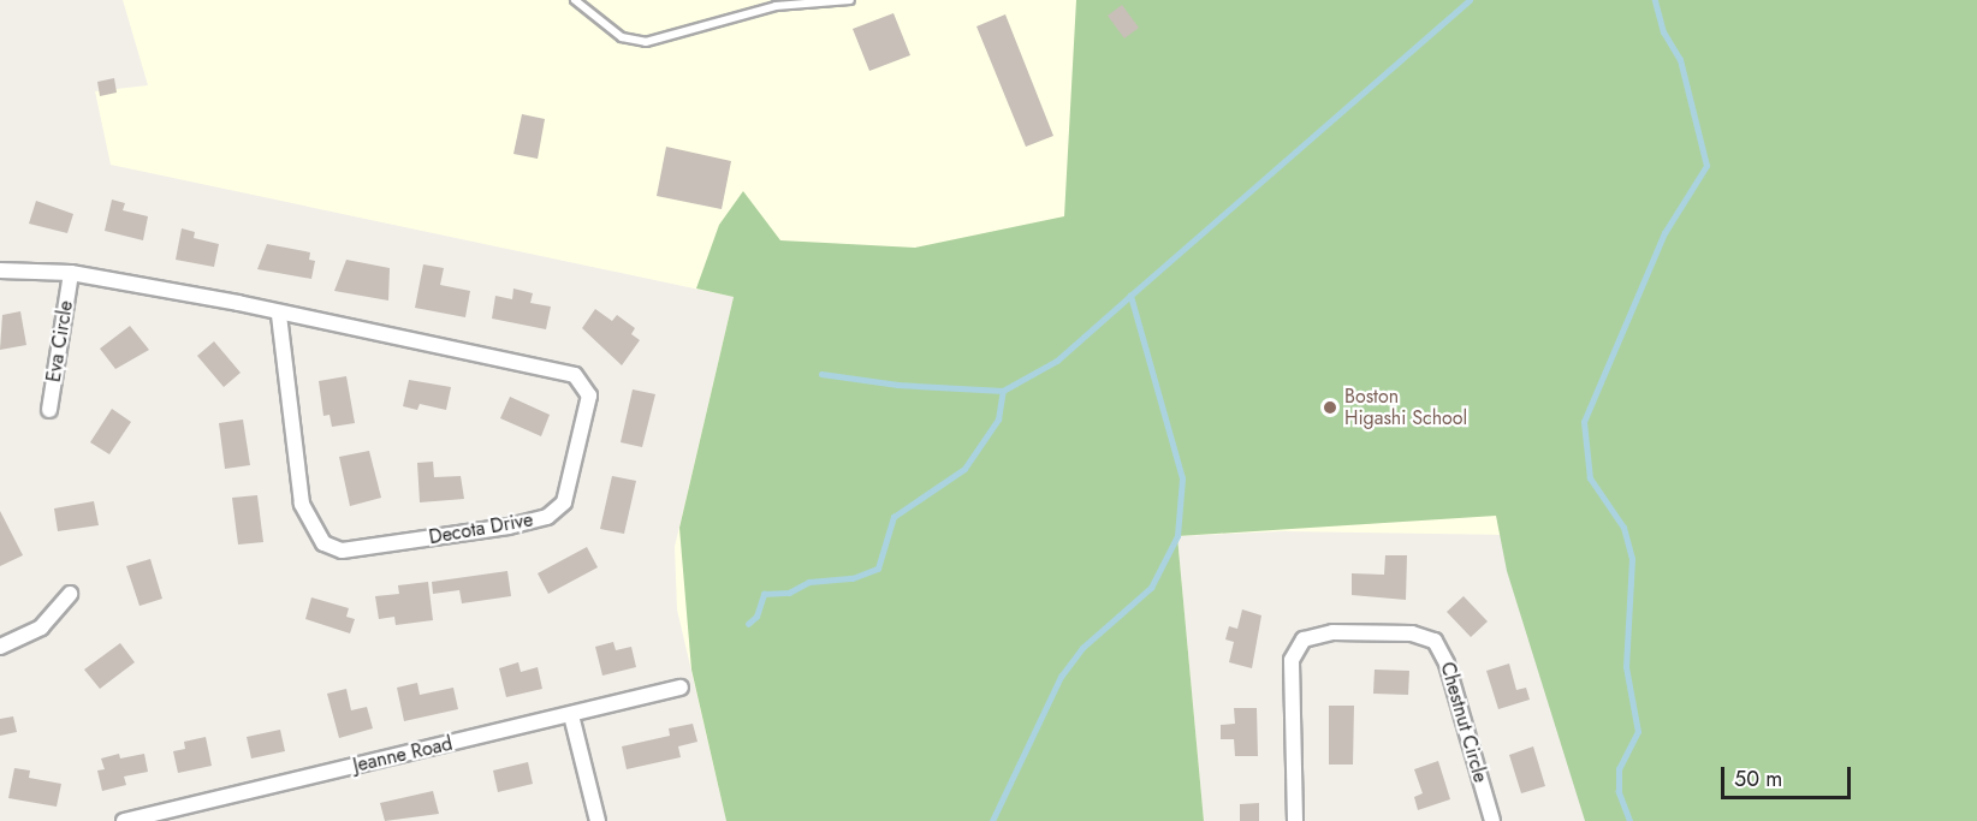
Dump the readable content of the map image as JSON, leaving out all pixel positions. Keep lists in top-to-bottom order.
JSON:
{
  "streets": {
    "street": [
      "Eva Circle",
      "Decota Drive",
      "Chestnut Circle",
      "Jeanne Road"
    ]
  },
  "crossings": [
    ["Eva Circle", "Decota Drive"]
  ],
  "places": ["Boston Higashi School"],
  "scale_bar": "50 m"
}
